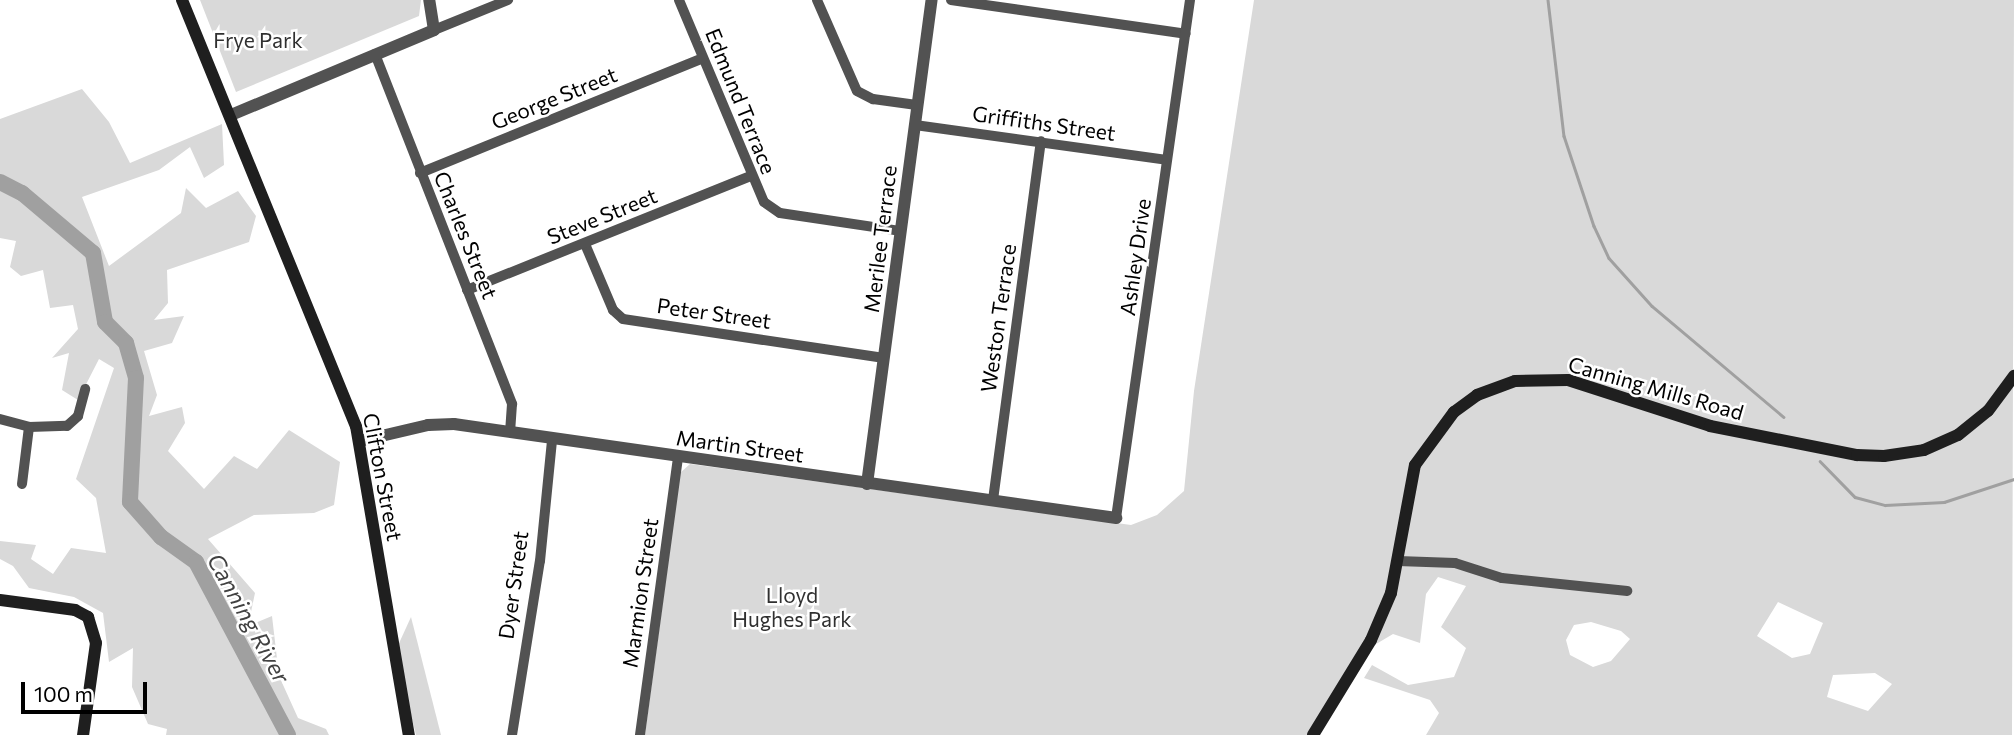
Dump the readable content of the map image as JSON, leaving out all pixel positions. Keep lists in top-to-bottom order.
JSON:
{
  "streets": {
    "main road": ["Canning Mills Road", "Clifton Street"],
    "street": [
      "George Street",
      "Edmund Terrace",
      "Griffiths Street",
      "Steve Street",
      "Charles Street",
      "Merilee Terrace",
      "Ashley Drive",
      "Peter Street",
      "Weston Terrace",
      "Martin Street",
      "Dyer Street",
      "Marmion Street"
    ]
  },
  "crossings": [
    ["George Street", "Edmund Terrace"],
    ["George Street", "Charles Street"],
    ["Edmund Terrace", "Steve Street"],
    ["Edmund Terrace", "Merilee Terrace"],
    ["Griffiths Street", "Merilee Terrace"],
    ["Griffiths Street", "Ashley Drive"],
    ["Griffiths Street", "Weston Terrace"],
    ["Steve Street", "Charles Street"],
    ["Steve Street", "Peter Street"],
    ["Charles Street", "Martin Street"],
    ["Merilee Terrace", "Peter Street"],
    ["Merilee Terrace", "Martin Street"],
    ["Ashley Drive", "Martin Street"],
    ["Weston Terrace", "Martin Street"],
    ["Martin Street", "Clifton Street"],
    ["Martin Street", "Dyer Street"],
    ["Martin Street", "Marmion Street"]
  ],
  "water": ["Canning River"],
  "parks": ["Frye Park", "Lloyd Hughes Park"],
  "scale_bar": "100 m"
}
